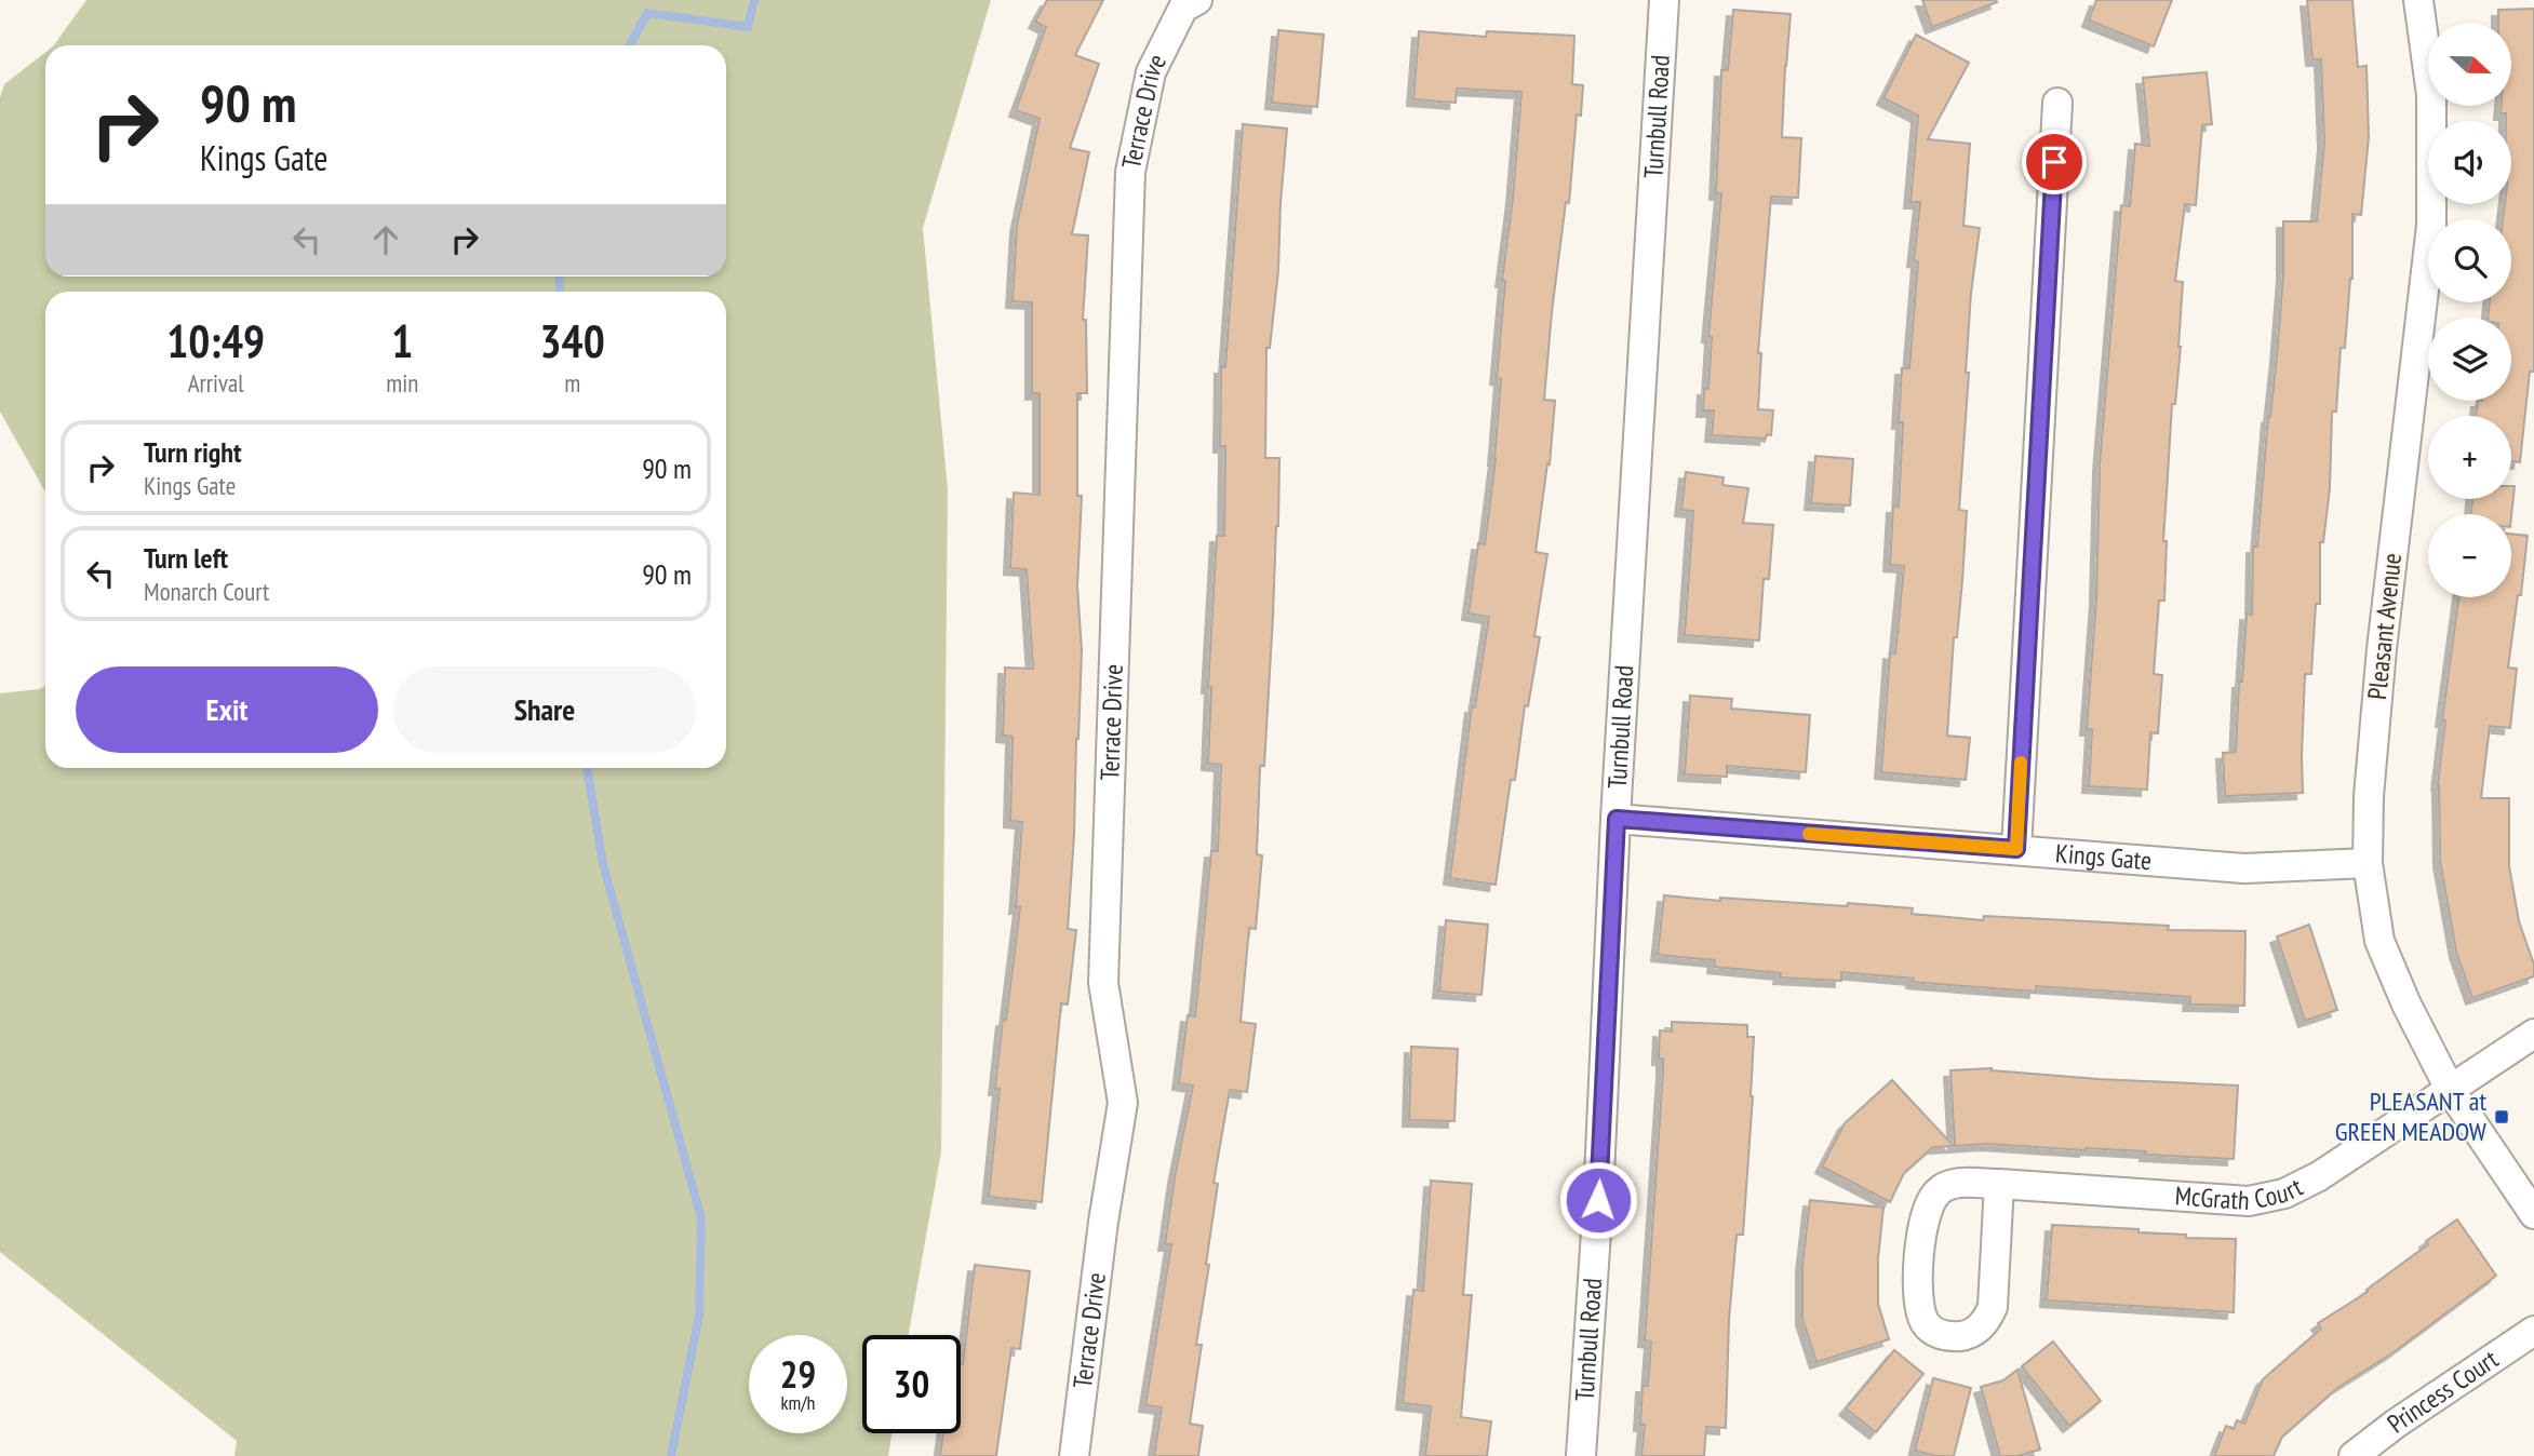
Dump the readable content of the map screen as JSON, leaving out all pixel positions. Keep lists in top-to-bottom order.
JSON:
{
  "streets": {
    "street": [
      "Terrace Drive",
      "Turnbull Road",
      "Pleasant Avenue",
      "Kings Gate",
      "McGrath Court",
      "Princess Court"
    ]
  },
  "crossings": [
    ["Turnbull Road", "Kings Gate"],
    ["Pleasant Avenue", "Kings Gate"],
    ["Pleasant Avenue", "McGrath Court"]
  ],
  "places": {
    "transit": ["PLEASANT at GREEN MEADOW"]
  },
  "north": "right",
  "page": {
    "map_buttons": ["+", "−"],
    "turn": ["90 m", "Kings Gate"],
    "eta": [
      "10:49",
      "Arrival",
      "1",
      "min",
      "340",
      "m"
    ],
    "list": [
      {
        "name": "Turn right",
        "note": "Kings Gate",
        "value": "90 m"
      },
      {
        "name": "Turn left",
        "note": "Monarch Court",
        "value": "90 m"
      }
    ],
    "buttons": ["Exit", "Share"],
    "speed": "29 km/h",
    "limit": "30"
  }
}
